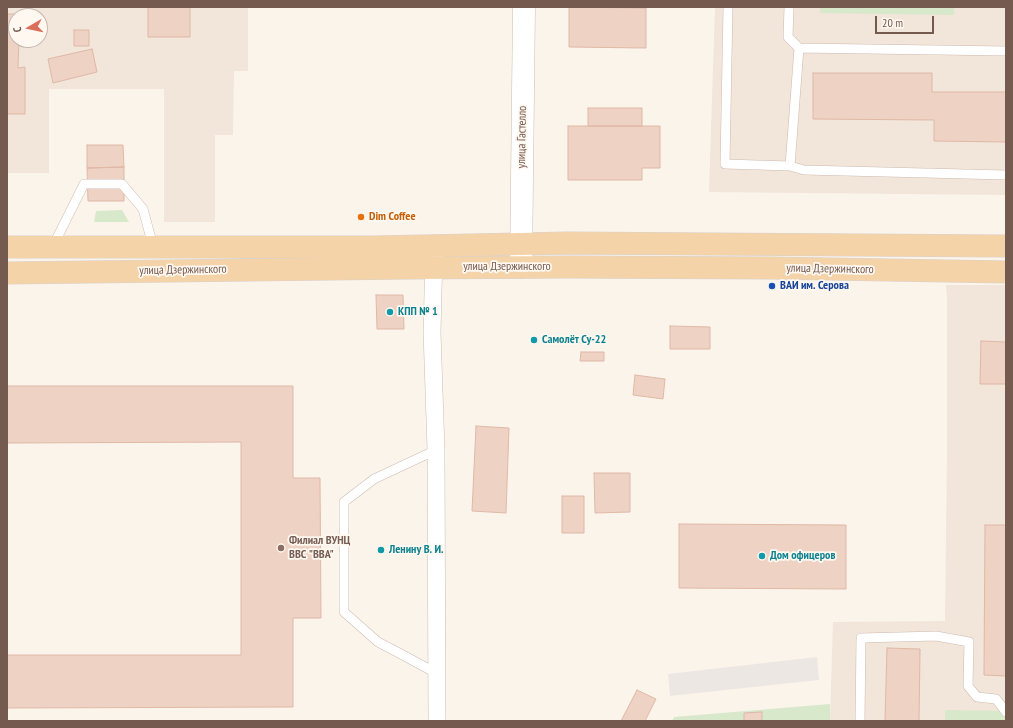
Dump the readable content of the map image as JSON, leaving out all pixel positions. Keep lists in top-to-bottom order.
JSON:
{
  "streets": {
    "main road": ["улица Дзержинского"],
    "street": ["улица Гастелло"]
  },
  "crossings": [
    ["улица Гастелло", "улица Дзержинского"]
  ],
  "places": [
    "Dim Coffee",
    "ВАИ им. Серова",
    "КПП № 1",
    "Самолёт Су-22",
    "Филиал ВУНЦ ВВС \"ВВА\"",
    "Ленину В. И.",
    "Дом офицеров"
  ],
  "scale_bar": "20 m",
  "north": "left"
}
